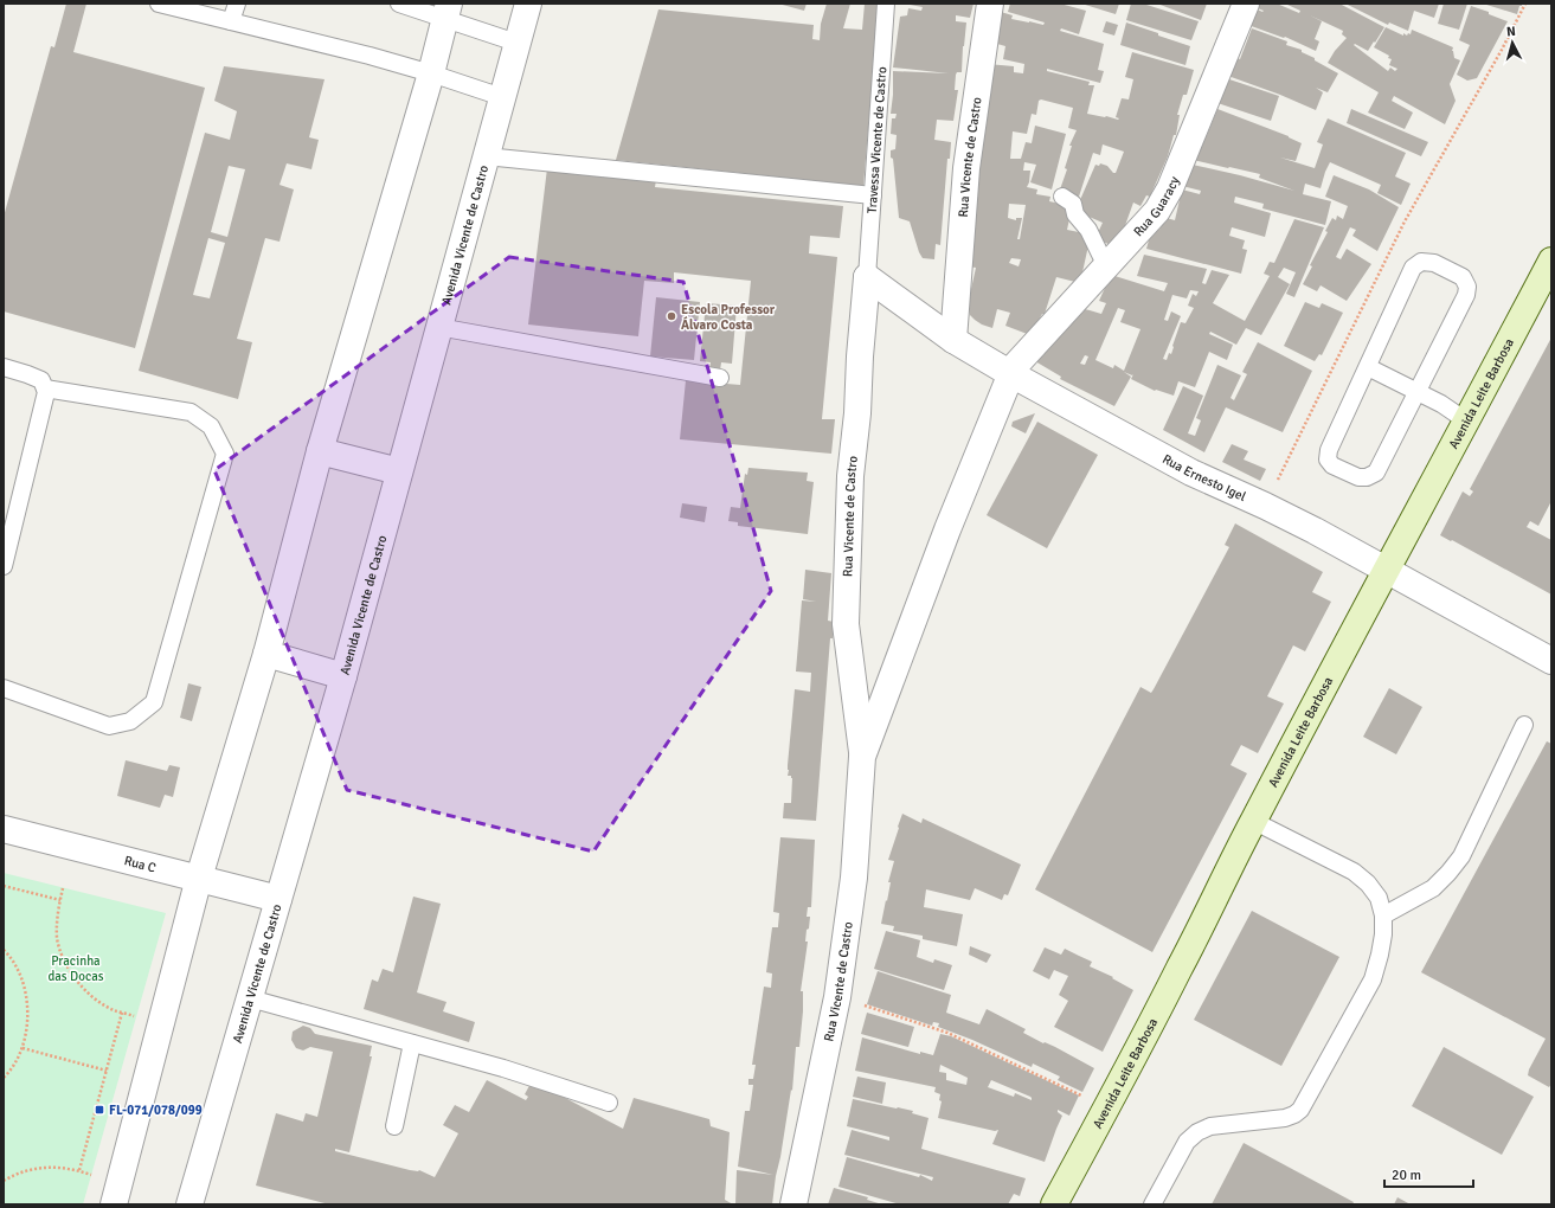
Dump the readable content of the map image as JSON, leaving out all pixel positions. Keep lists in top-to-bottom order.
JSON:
{
  "streets": {
    "street": [
      "Rua Vicente de Castro",
      "Rua Guaracy",
      "Avenida Vicente de Castro",
      "Avenida Leite Barbosa",
      "Rua Ernesto Igel",
      "Rua C"
    ],
    "lane": ["Travessa Vicente de Castro"]
  },
  "crossings": [
    ["Travessa Vicente de Castro", "Rua Vicente de Castro"],
    ["Travessa Vicente de Castro", "Rua Ernesto Igel"],
    ["Rua Vicente de Castro", "Rua Guaracy"],
    ["Rua Vicente de Castro", "Rua Ernesto Igel"],
    ["Rua Guaracy", "Rua Ernesto Igel"],
    ["Avenida Vicente de Castro", "Rua C"],
    ["Avenida Leite Barbosa", "Rua Ernesto Igel"]
  ],
  "parks": ["Pracinha das Docas"],
  "places": {
    "other": ["Escola Professor Álvaro Costa"],
    "transit": ["FL-071/078/099"]
  },
  "scale_bar": "20 m",
  "north": "top"
}
